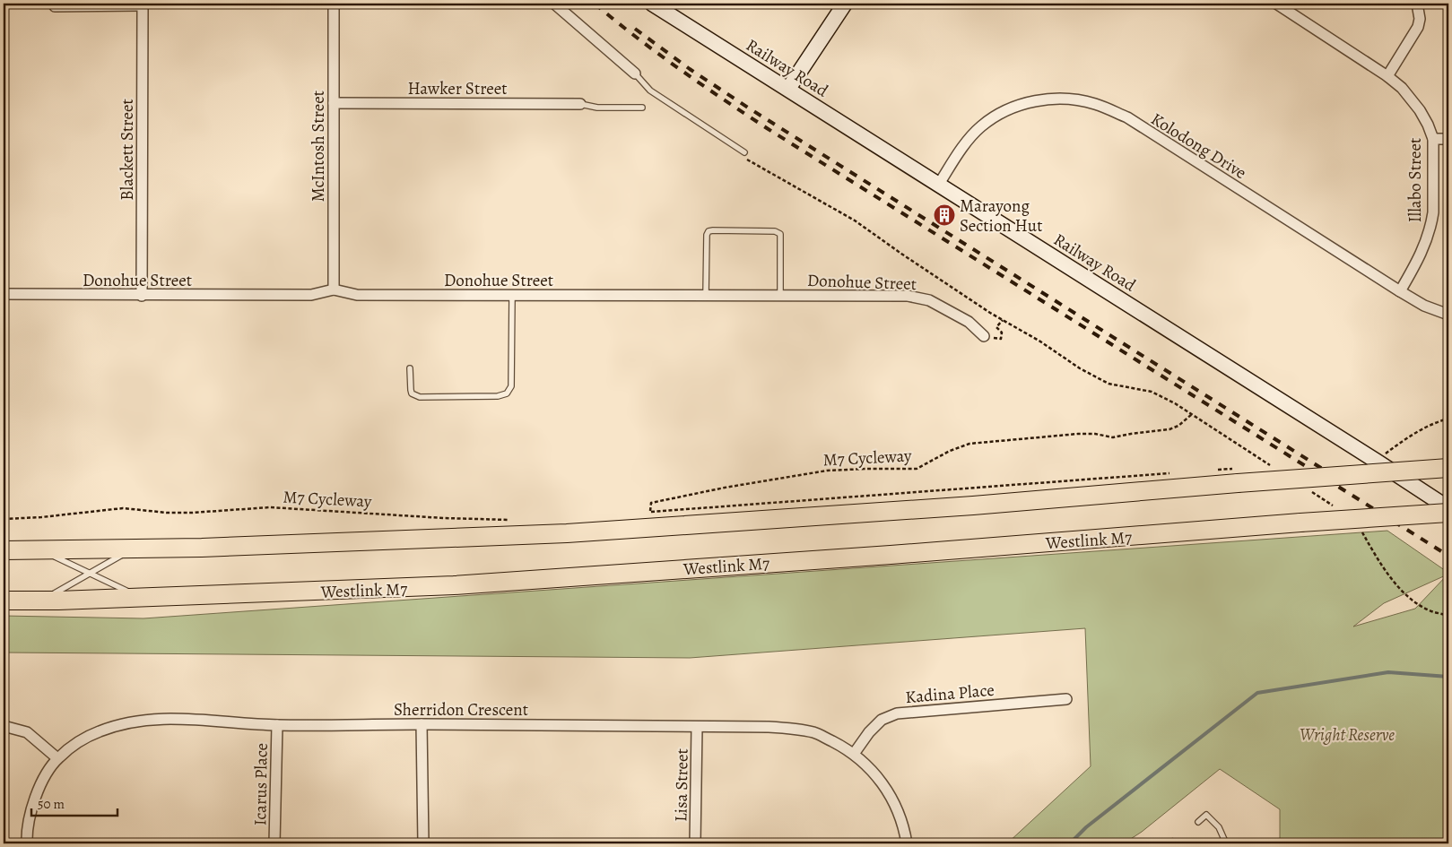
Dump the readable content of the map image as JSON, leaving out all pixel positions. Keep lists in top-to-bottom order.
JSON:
{
  "streets": {
    "highway": ["Westlink M7"],
    "street": [
      "Railway Road",
      "Hawker Street",
      "Kolodong Drive",
      "McIntosh Street",
      "Blackett Street",
      "Illabo Street",
      "Donohue Street",
      "Kadina Place",
      "Sherridon Crescent",
      "Icarus Place",
      "Lisa Street"
    ],
    "path": ["M7 Cycleway"]
  },
  "crossings": [
    ["Railway Road", "Kolodong Drive"],
    ["Hawker Street", "McIntosh Street"],
    ["Kolodong Drive", "Illabo Street"],
    ["McIntosh Street", "Donohue Street"],
    ["Blackett Street", "Donohue Street"],
    ["Kadina Place", "Sherridon Crescent"],
    ["Sherridon Crescent", "Icarus Place"],
    ["Sherridon Crescent", "Lisa Street"]
  ],
  "parks": ["Wright Reserve"],
  "places": {
    "building": ["Marayong Section Hut"]
  },
  "scale_bar": "50 m"
}
